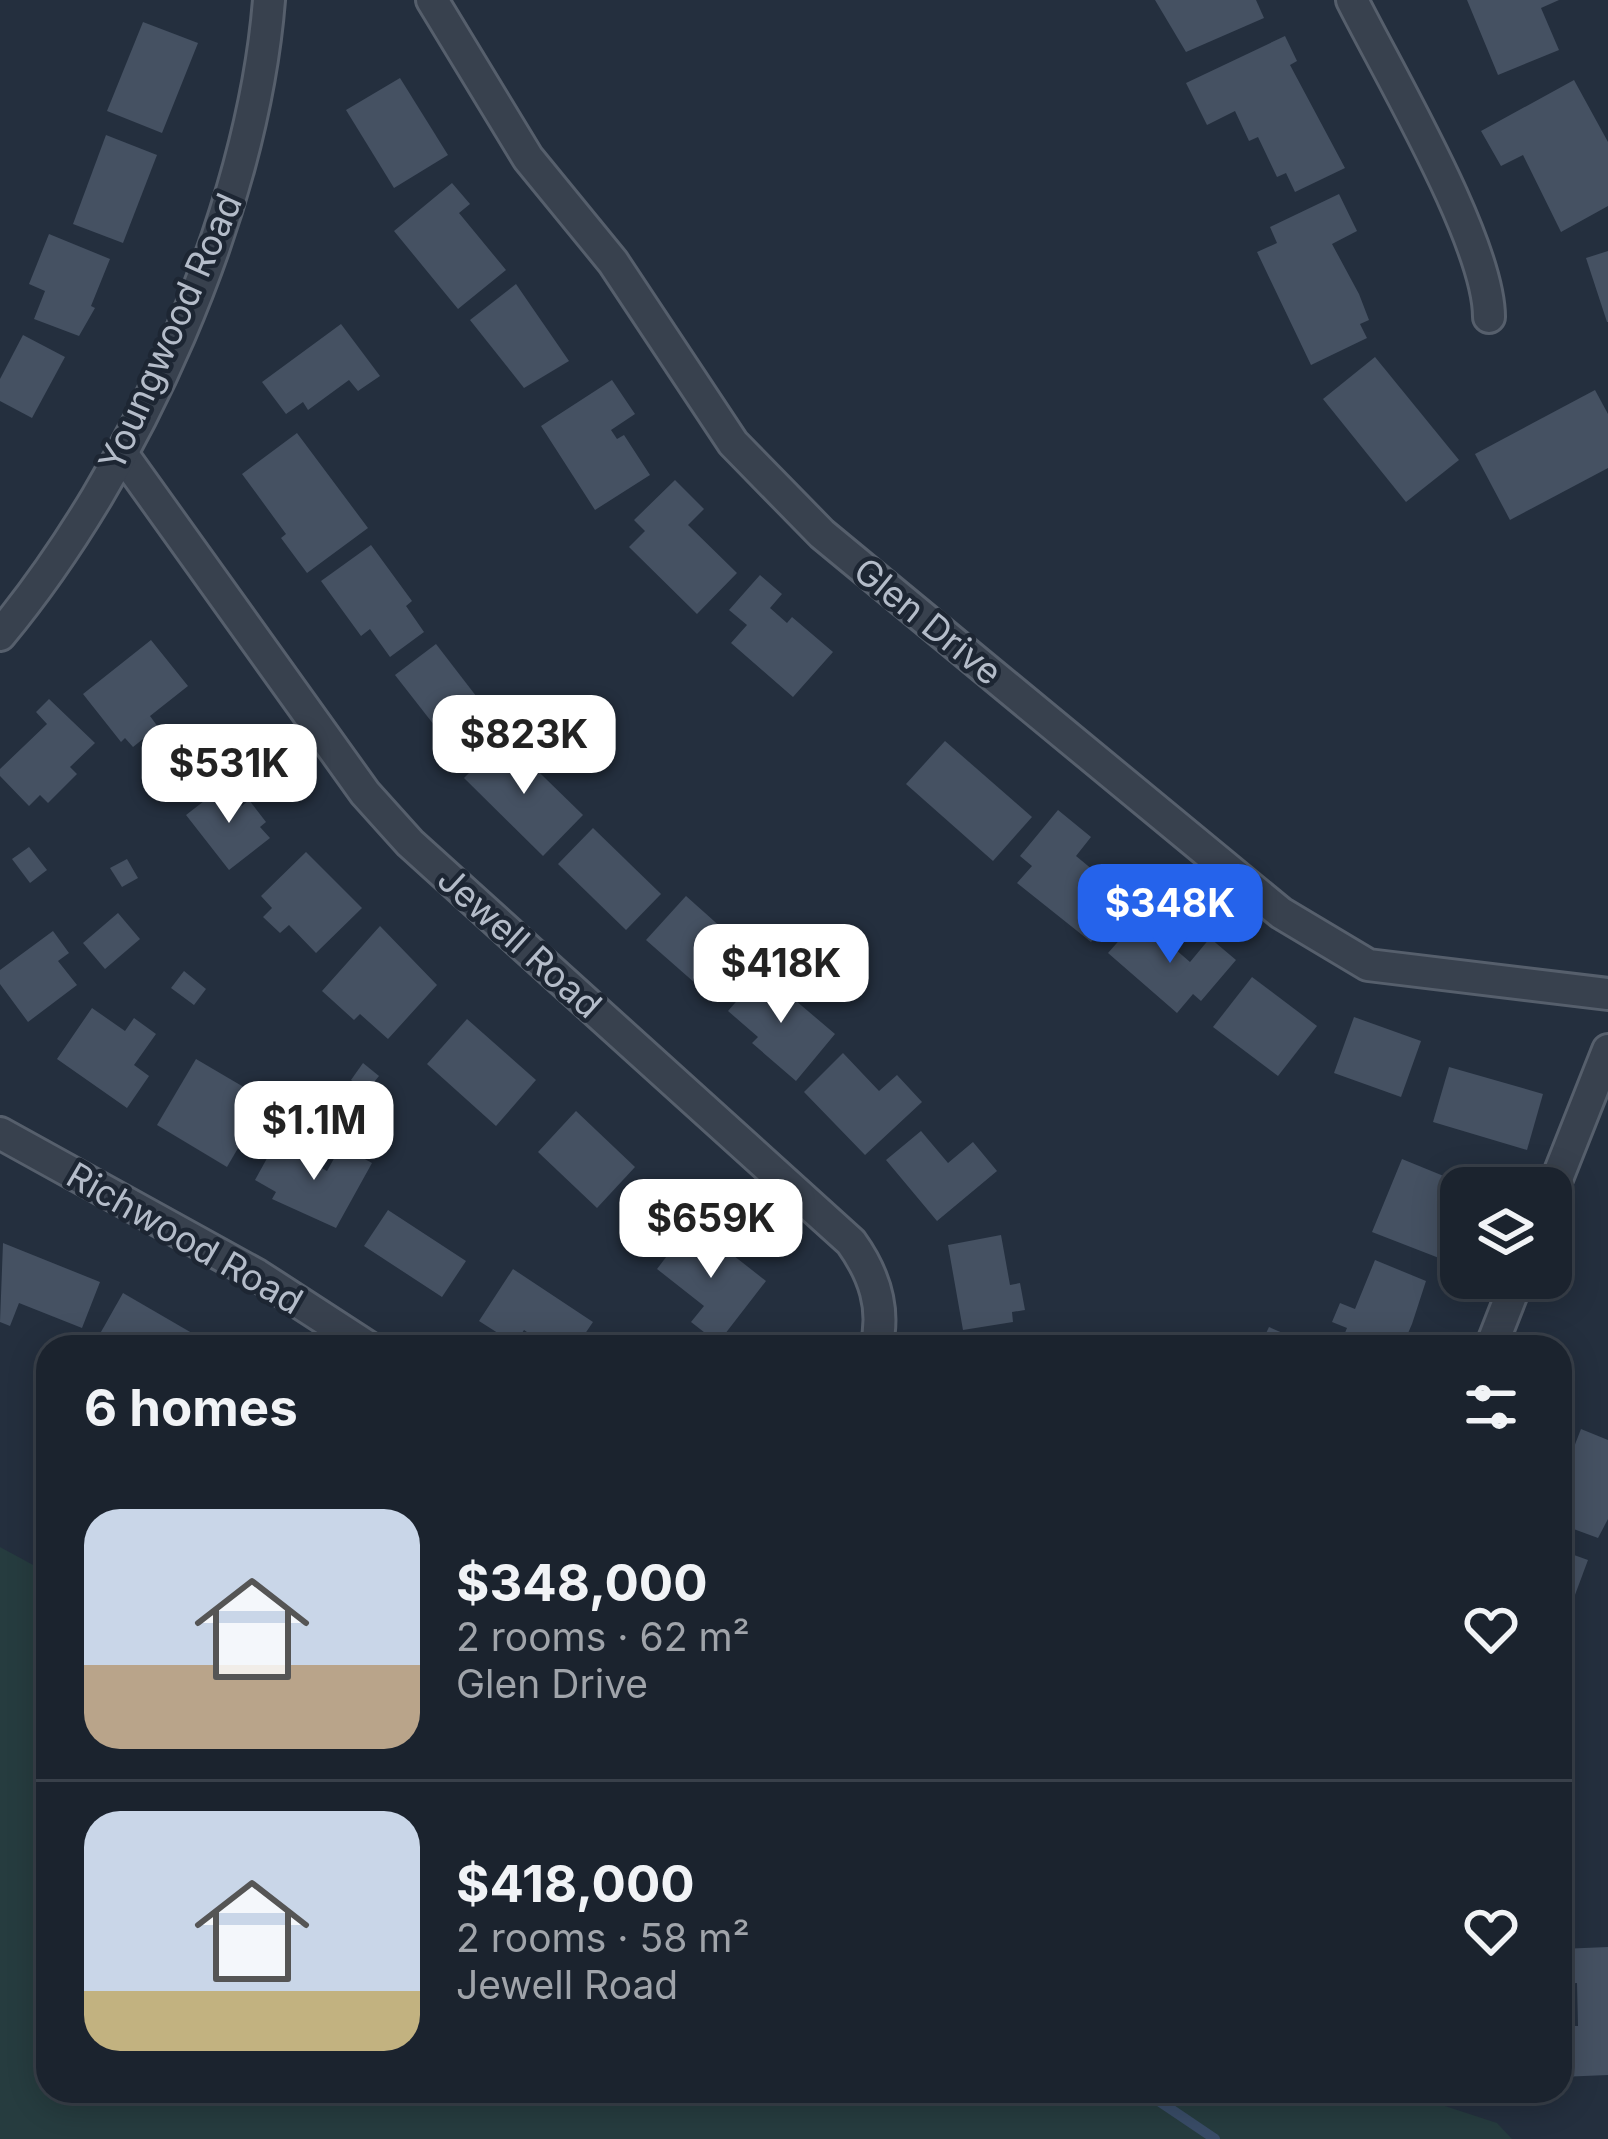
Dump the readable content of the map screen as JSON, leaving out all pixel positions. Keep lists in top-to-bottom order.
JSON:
{
  "streets": {
    "street": [
      "Youngwood Road",
      "Glen Drive",
      "Jewell Road",
      "Richwood Road"
    ]
  },
  "crossings": [
    ["Youngwood Road", "Jewell Road"]
  ],
  "page": {
    "price": [
      "$823K",
      "$531K",
      "$348K",
      "$418K",
      "$1.1M",
      "$659K"
    ],
    "heading": "6 homes",
    "list": [
      {
        "name": "$348,000",
        "note": "2 rooms · 62 m² · Glen Drive"
      },
      {
        "name": "$418,000",
        "note": "2 rooms · 58 m² · Jewell Road"
      }
    ]
  }
}
